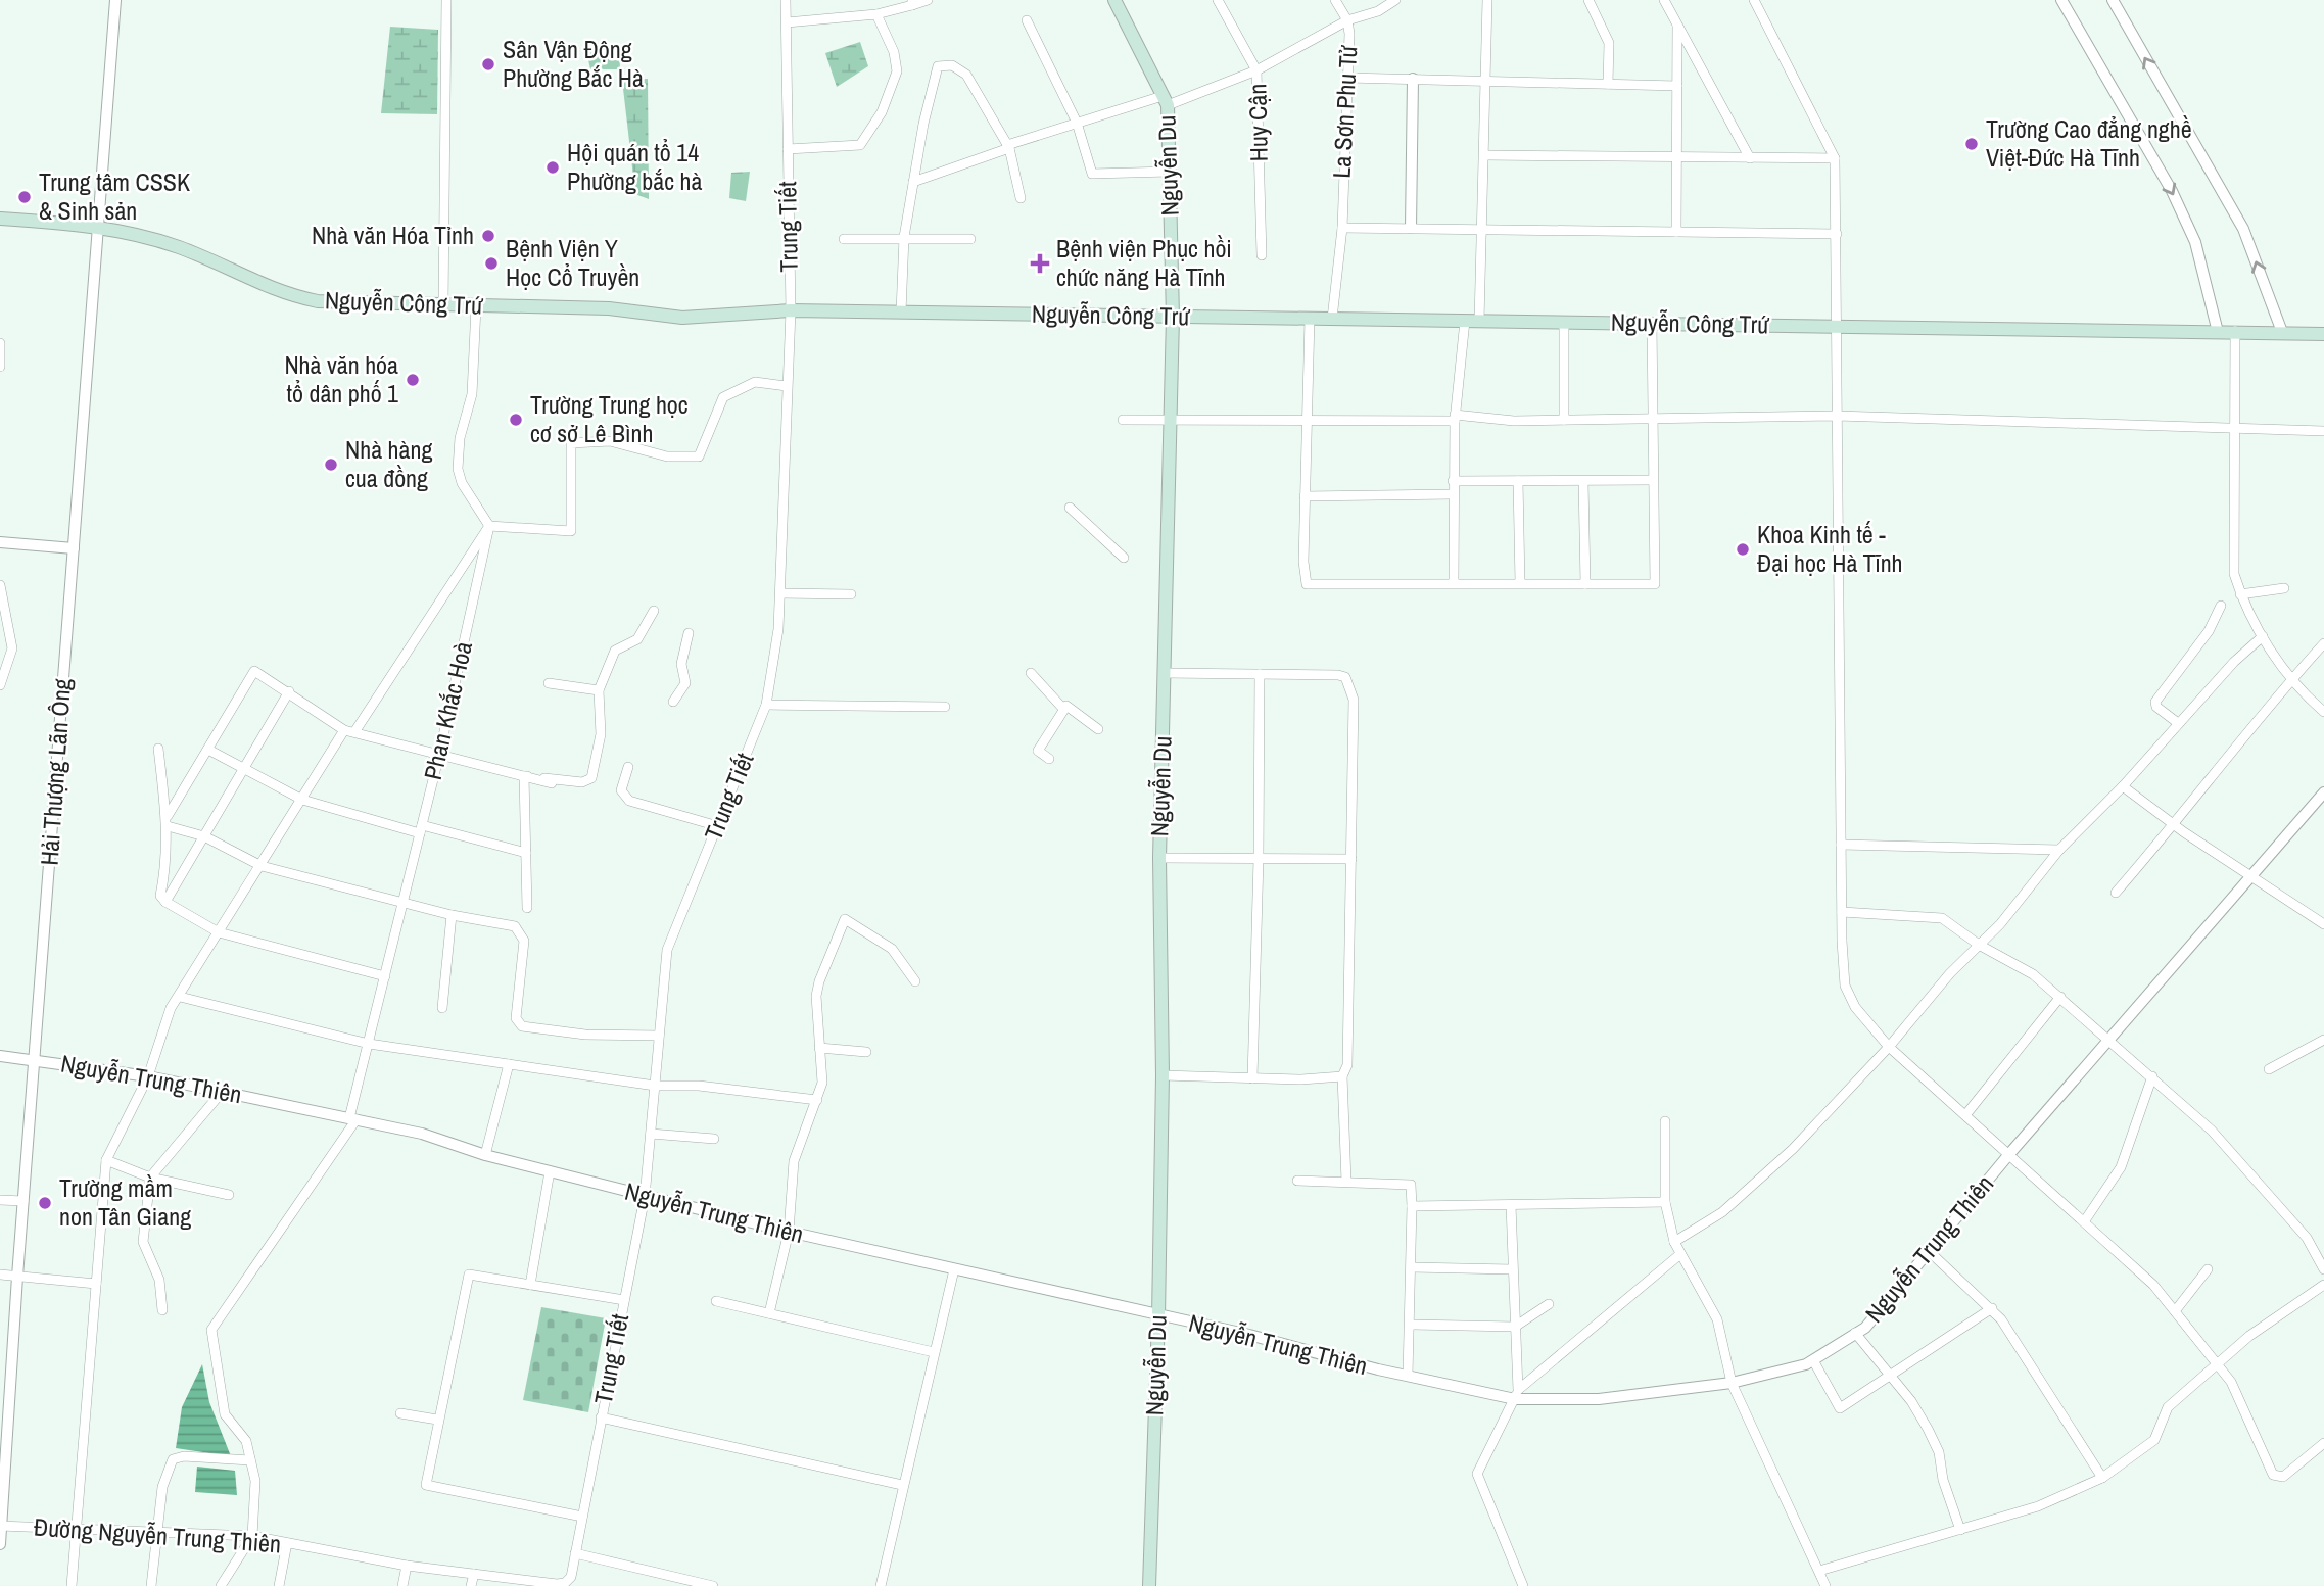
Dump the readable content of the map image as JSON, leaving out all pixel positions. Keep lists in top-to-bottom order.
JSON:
{
  "streets": {
    "main road": ["Nguyễn Du", "Nguyễn Công Trứ"],
    "street": [
      "La Sơn Phu Tử",
      "Huy Cận",
      "Trung Tiết",
      "Phan Khắc Hoà",
      "Hải Thượng Lãn Ông",
      "Nguyễn Trung Thiên",
      "Đường Nguyễn Trung Thiên"
    ]
  },
  "crossings": [
    ["La Sơn Phu Tử", "Nguyễn Công Trứ"],
    ["Nguyễn Du", "Nguyễn Công Trứ"],
    ["Nguyễn Du", "Nguyễn Trung Thiên"],
    ["Trung Tiết", "Nguyễn Công Trứ"],
    ["Trung Tiết", "Nguyễn Trung Thiên"],
    ["Trung Tiết", "Đường Nguyễn Trung Thiên"],
    ["Nguyễn Công Trứ", "Hải Thượng Lãn Ông"],
    ["Phan Khắc Hoà", "Nguyễn Trung Thiên"],
    ["Phan Khắc Hoà", "Đường Nguyễn Trung Thiên"],
    ["Hải Thượng Lãn Ông", "Nguyễn Trung Thiên"],
    ["Hải Thượng Lãn Ông", "Đường Nguyễn Trung Thiên"]
  ],
  "places": {
    "other": [
      "Sân Vận Động Phường Bắc Hà",
      "Trường Cao đẳng nghề Việt-Đức Hà Tĩnh",
      "Hội quán tổ 14 Phường bắc hà",
      "Trung tâm CSSK & Sinh sản",
      "Nhà văn Hóa Tỉnh",
      "Bệnh Viện Y Học Cổ Truyền",
      "Nhà văn hóa tổ dân phố 1",
      "Trường Trung học cơ sở Lê Bình",
      "Nhà hàng cua đồng",
      "Khoa Kinh tế - Đại học Hà Tĩnh",
      "Trường mầm non Tân Giang"
    ],
    "health": ["Bệnh viện Phục hồi chức năng Hà Tĩnh"]
  }
}
